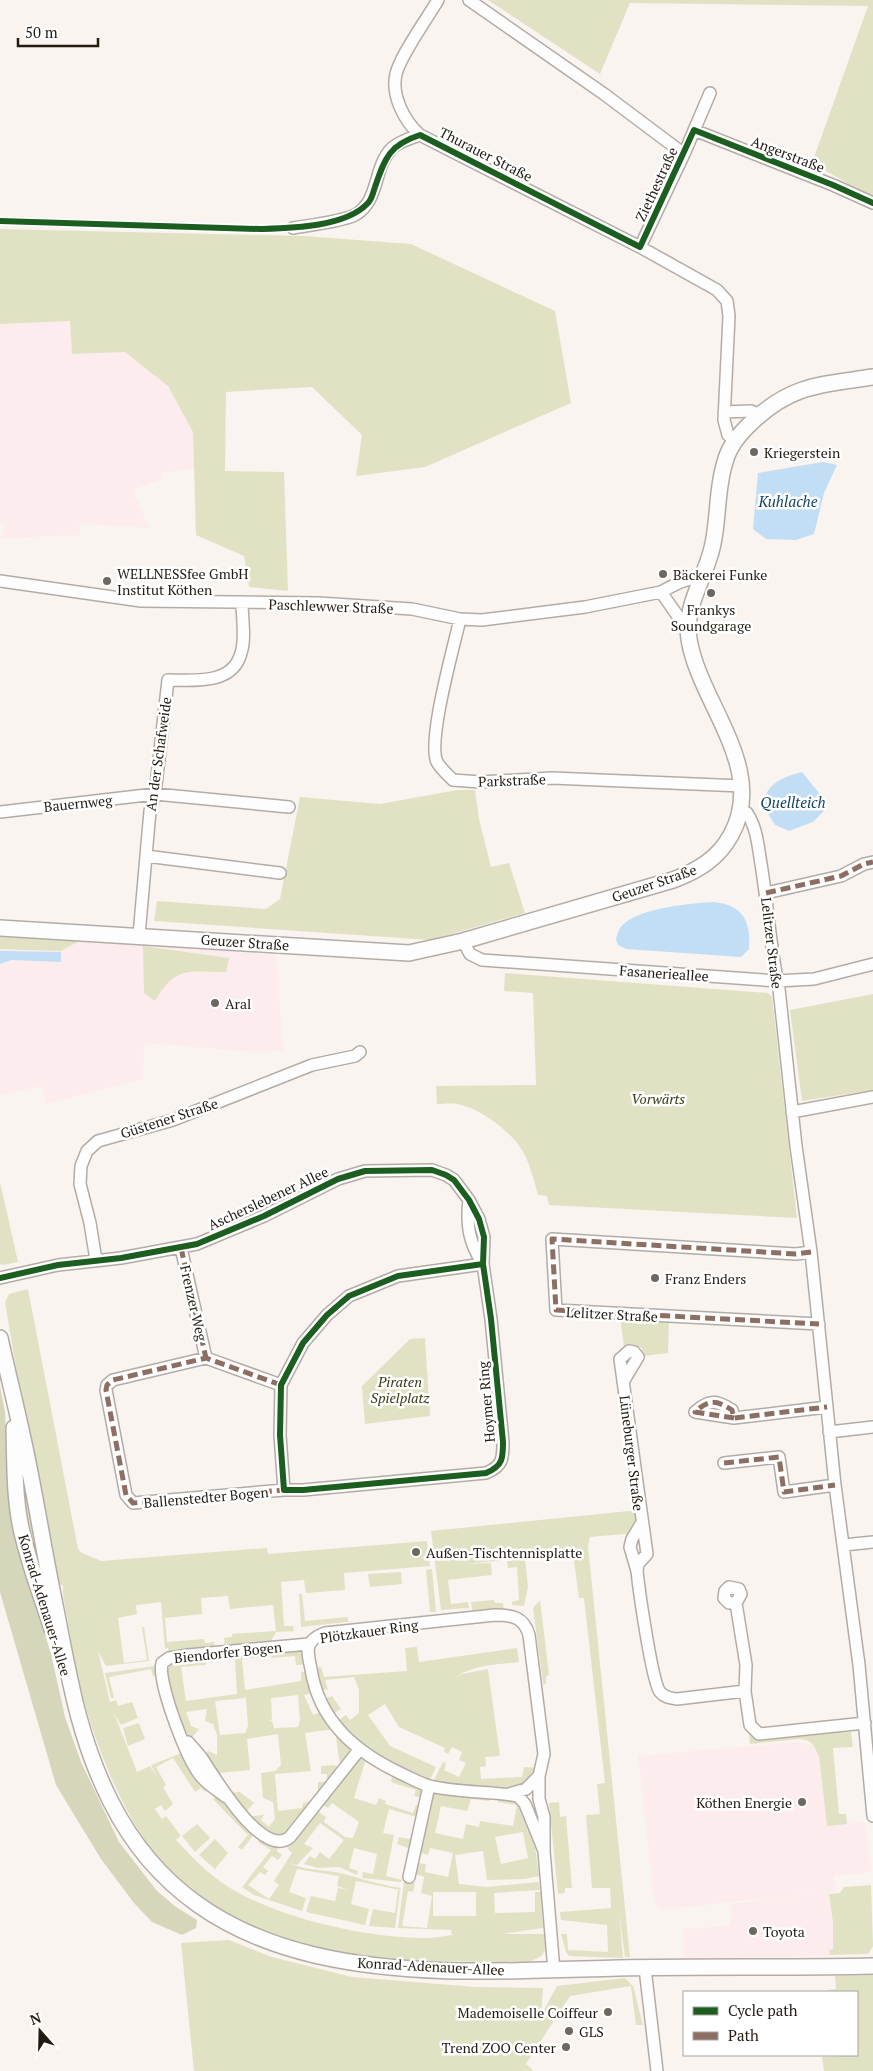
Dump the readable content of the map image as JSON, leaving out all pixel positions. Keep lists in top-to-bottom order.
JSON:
{
  "streets": {
    "main road": ["Geuzer Straße", "Konrad-Adenauer-Allee"],
    "street": [
      "Thurauer Straße",
      "Angerstraße",
      "Ziethestraße",
      "Paschlewwer Straße",
      "An der Schafweide",
      "Parkstraße",
      "Bauernweg",
      "Lelitzer Straße",
      "Fasanerieallee",
      "Güstener Straße",
      "Ascherslebener Allee",
      "Frenzer Weg",
      "Hoymer Ring",
      "Lüneburger Straße",
      "Ballenstedter Bogen",
      "Plötzkauer Ring",
      "Biendorfer Bogen"
    ]
  },
  "crossings": [
    ["Thurauer Straße", "Ziethestraße"],
    ["Thurauer Straße", "Geuzer Straße"],
    ["Angerstraße", "Ziethestraße"],
    ["Paschlewwer Straße", "An der Schafweide"],
    ["Paschlewwer Straße", "Parkstraße"],
    ["Paschlewwer Straße", "Geuzer Straße"],
    ["An der Schafweide", "Bauernweg"],
    ["An der Schafweide", "Geuzer Straße"],
    ["Parkstraße", "Geuzer Straße"],
    ["Geuzer Straße", "Lelitzer Straße"],
    ["Geuzer Straße", "Fasanerieallee"],
    ["Lelitzer Straße", "Fasanerieallee"],
    ["Güstener Straße", "Ascherslebener Allee"],
    ["Ascherslebener Allee", "Frenzer Weg"],
    ["Ascherslebener Allee", "Hoymer Ring"],
    ["Frenzer Weg", "Ballenstedter Bogen"],
    ["Hoymer Ring", "Ballenstedter Bogen"],
    ["Konrad-Adenauer-Allee", "Plötzkauer Ring"],
    ["Plötzkauer Ring", "Biendorfer Bogen"]
  ],
  "water": ["Kuhlache", "Quellteich"],
  "parks": ["Vorwärts", "Piraten Spielplatz"],
  "places": [
    "Kriegerstein",
    "Bäckerei Funke",
    "WELLNESSfee GmbH Institut Köthen",
    "Frankys Soundgarage",
    "Aral",
    "Franz Enders",
    "Außen-Tischtennisplatte",
    "Köthen Energie",
    "Toyota",
    "Mademoiselle Coiffeur",
    "GLS",
    "Trend ZOO Center"
  ],
  "legend": ["Cycle path", "Path"],
  "scale_bar": "50 m",
  "north": "top"
}
